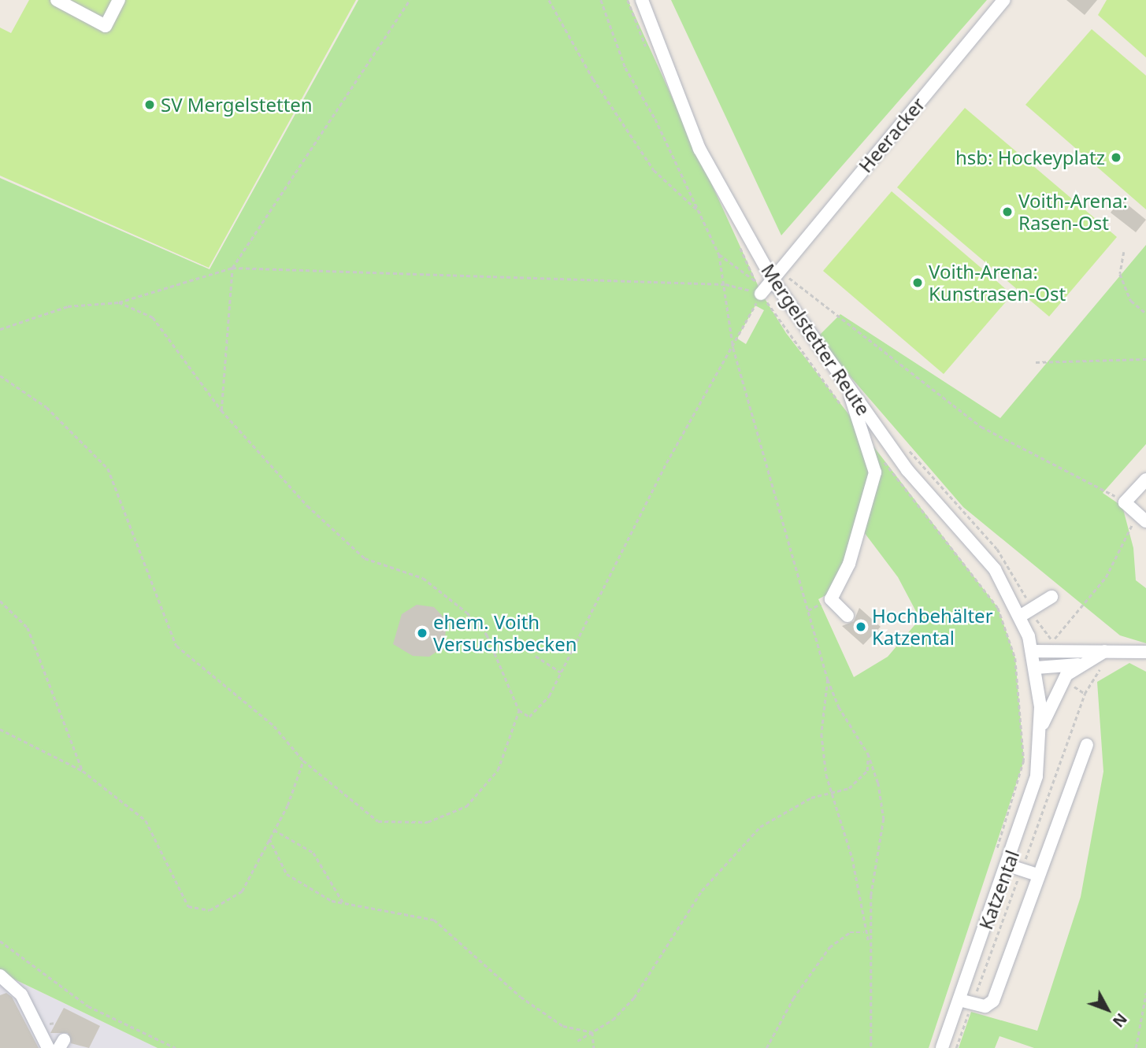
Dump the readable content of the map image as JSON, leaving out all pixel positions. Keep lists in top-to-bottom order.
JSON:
{
  "streets": {
    "street": ["Heeracker", "Mergelstetter Reute", "Katzental"]
  },
  "crossings": [
    ["Heeracker", "Mergelstetter Reute"],
    ["Mergelstetter Reute", "Katzental"]
  ],
  "places": [
    "SV Mergelstetten",
    "hsb: Hockeyplatz",
    "Voith-Arena: Rasen-Ost",
    "Voith-Arena: Kunstrasen-Ost",
    "Hochbehälter Katzental",
    "ehem. Voith Versuchsbecken"
  ],
  "north": "bottom right"
}
